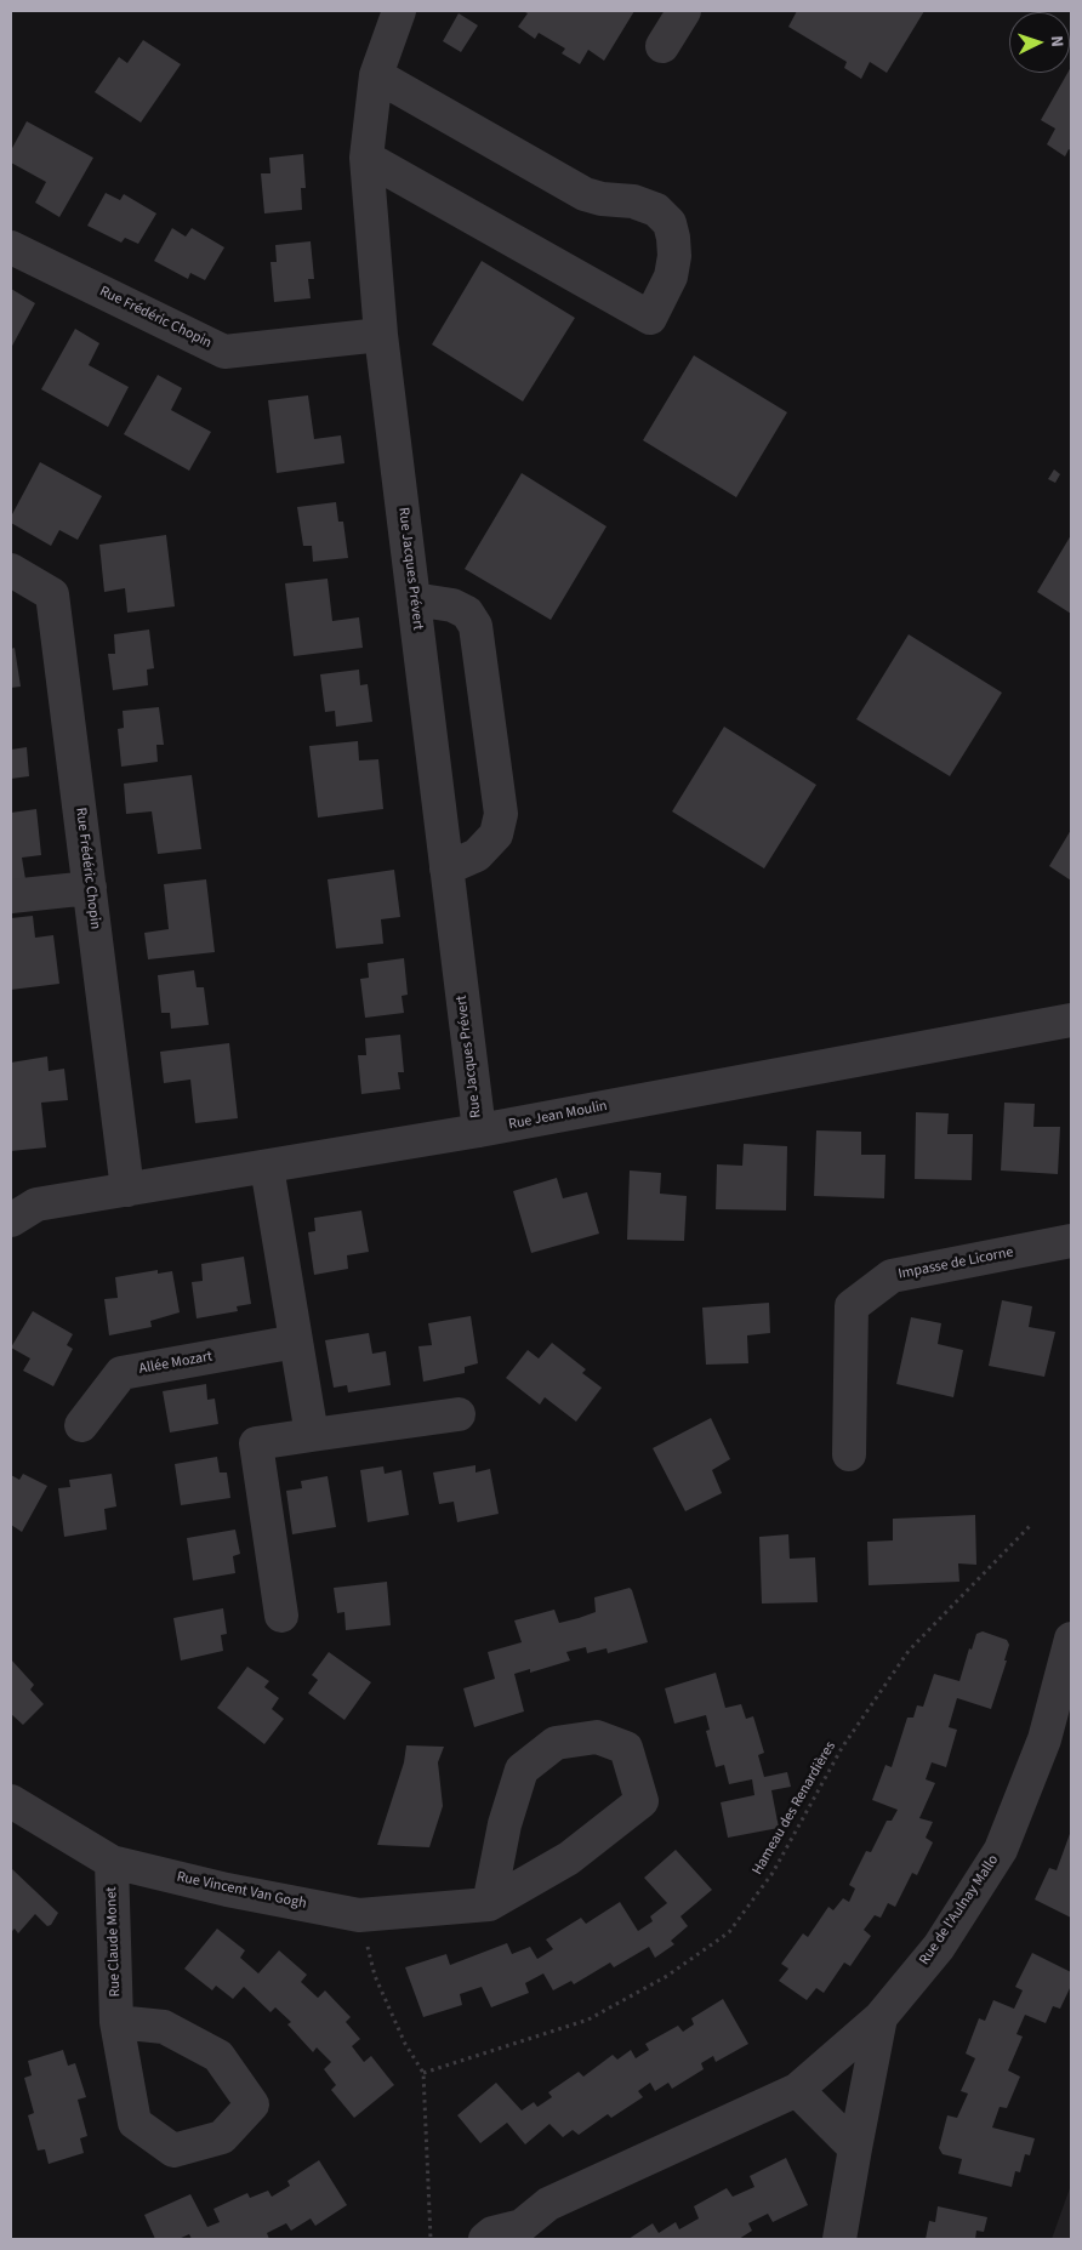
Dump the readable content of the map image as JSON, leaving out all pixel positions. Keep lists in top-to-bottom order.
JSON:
{
  "streets": {
    "street": [
      "Rue Frédéric Chopin",
      "Rue Jacques Prévert",
      "Rue Jean Moulin",
      "Impasse de Licorne",
      "Allée Mozart",
      "Rue Vincent Van Gogh",
      "Rue de l'Aulnay Mallo",
      "Rue Claude Monet"
    ],
    "path": ["Hameau des Renardières"]
  },
  "crossings": [
    ["Rue Frédéric Chopin", "Rue Jacques Prévert"],
    ["Rue Frédéric Chopin", "Rue Jean Moulin"],
    ["Rue Jacques Prévert", "Rue Jean Moulin"],
    ["Rue Vincent Van Gogh", "Rue Claude Monet"]
  ],
  "north": "right"
}
